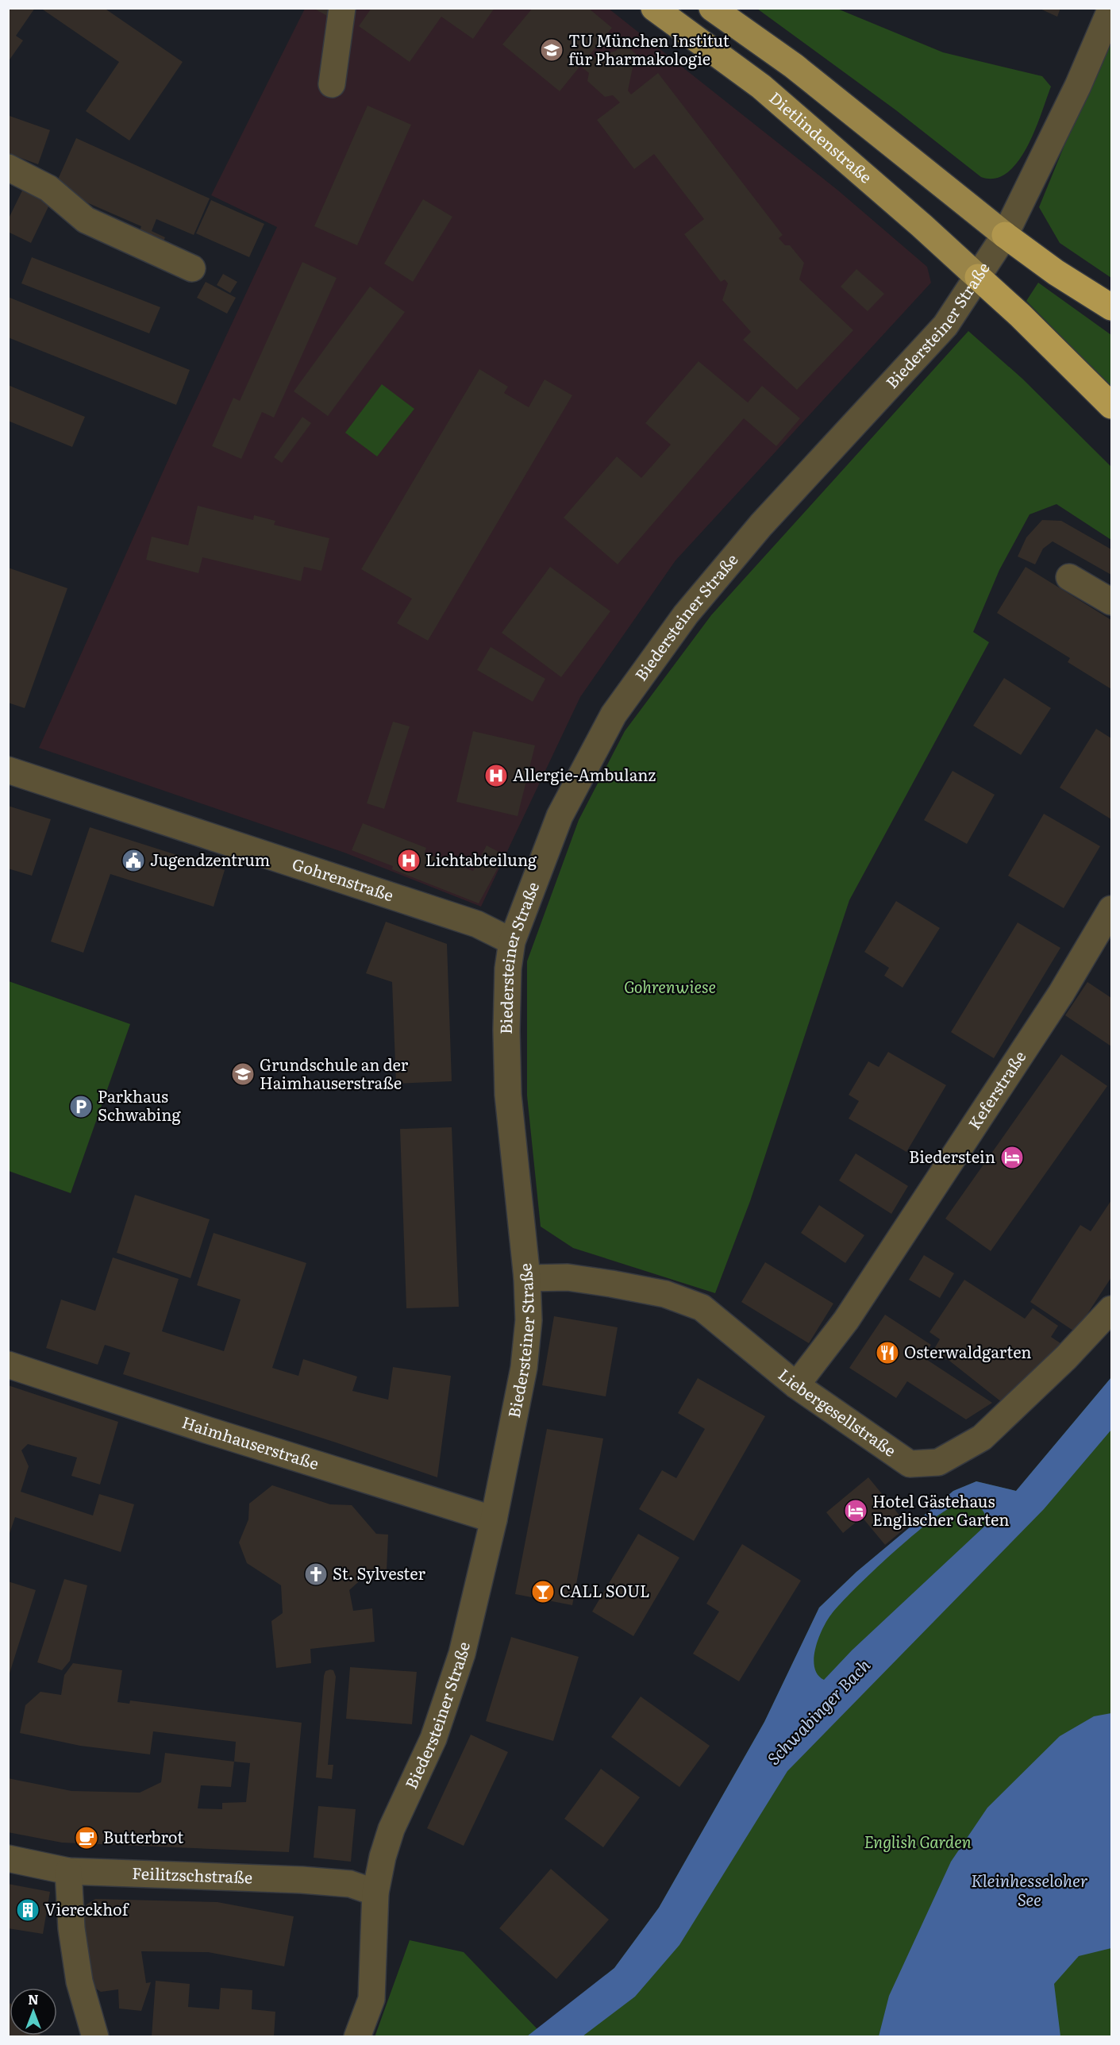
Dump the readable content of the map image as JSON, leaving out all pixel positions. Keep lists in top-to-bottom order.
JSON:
{
  "streets": {
    "main road": ["Dietlindenstraße"],
    "street": [
      "Biedersteiner Straße",
      "Gohrenstraße",
      "Keferstraße",
      "Liebergesellstraße",
      "Haimhauserstraße",
      "Feilitzschstraße"
    ]
  },
  "crossings": [
    ["Dietlindenstraße", "Biedersteiner Straße"],
    ["Biedersteiner Straße", "Gohrenstraße"],
    ["Biedersteiner Straße", "Liebergesellstraße"],
    ["Biedersteiner Straße", "Haimhauserstraße"],
    ["Biedersteiner Straße", "Feilitzschstraße"],
    ["Keferstraße", "Liebergesellstraße"]
  ],
  "water": ["Schwabinger Bach", "Kleinhesseloher See"],
  "parks": ["Gohrenwiese", "English Garden"],
  "places": {
    "school or university": ["TU München Institut für Pharmakologie", "Grundschule an der Haimhauserstraße"],
    "hospital": ["Allergie-Ambulanz", "Lichtabteilung"],
    "public building": ["Jugendzentrum"],
    "parking": ["Parkhaus Schwabing"],
    "hotel": ["Biederstein", "Hotel Gästehaus Englischer Garten"],
    "restaurant": ["Osterwaldgarten"],
    "church": ["St. Sylvester"],
    "bar": ["CALL SOUL"],
    "cafe": ["Butterbrot"],
    "building": ["Viereckhof"]
  },
  "north": "top"
}
